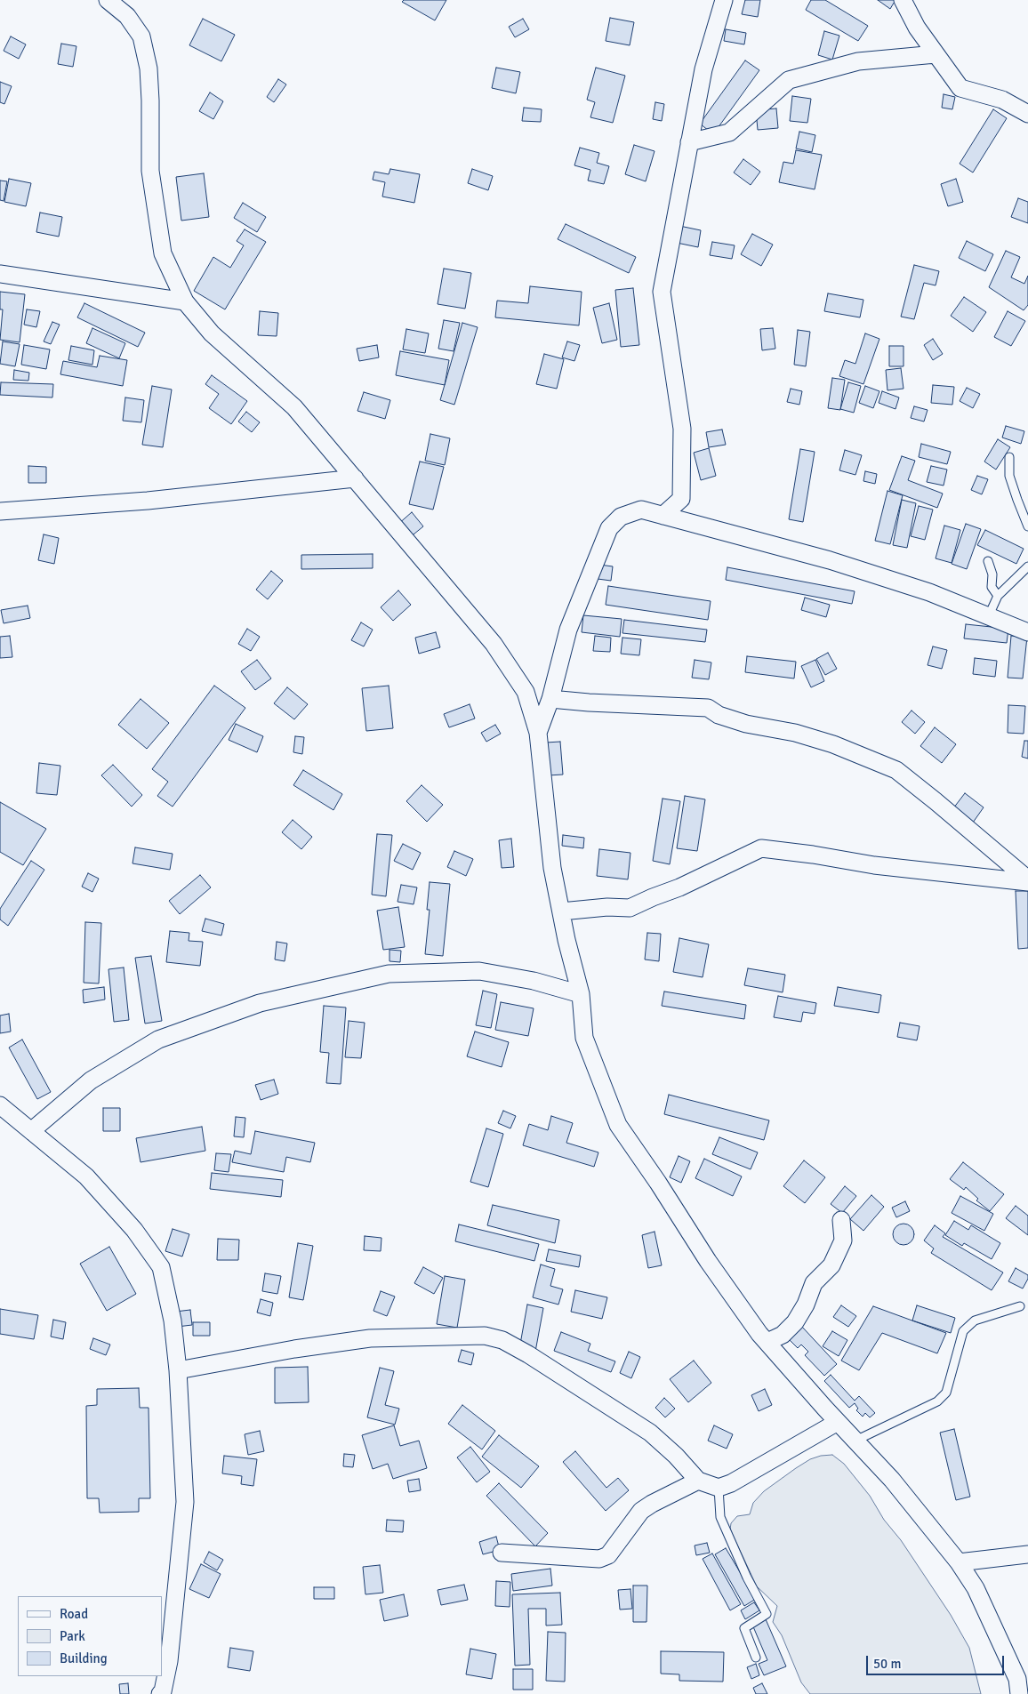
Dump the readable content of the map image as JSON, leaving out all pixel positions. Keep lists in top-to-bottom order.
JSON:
{
  "legend": ["Road", "Park", "Building"],
  "scale_bar": "50 m"
}
